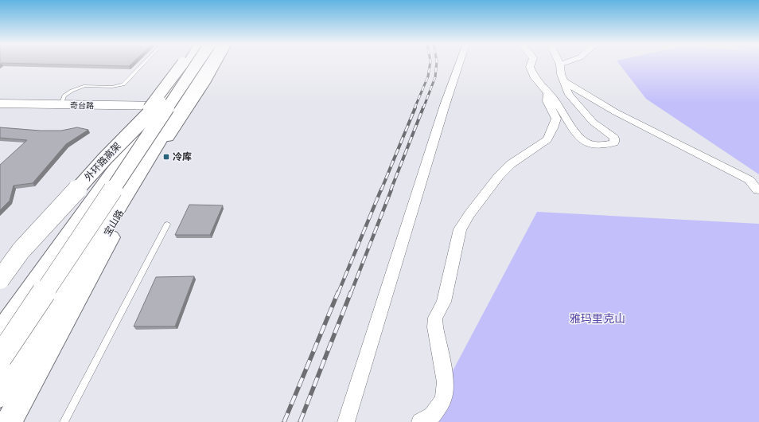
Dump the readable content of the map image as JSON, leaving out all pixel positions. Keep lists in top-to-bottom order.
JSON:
{
  "streets": {
    "main road": ["外环路高架", "宝山路"],
    "street": ["奇台路"]
  },
  "crossings": [
    ["奇台路", "宝山路"]
  ],
  "parks": ["雅玛里克山"],
  "places": {
    "transit": ["冷库"]
  }
}
